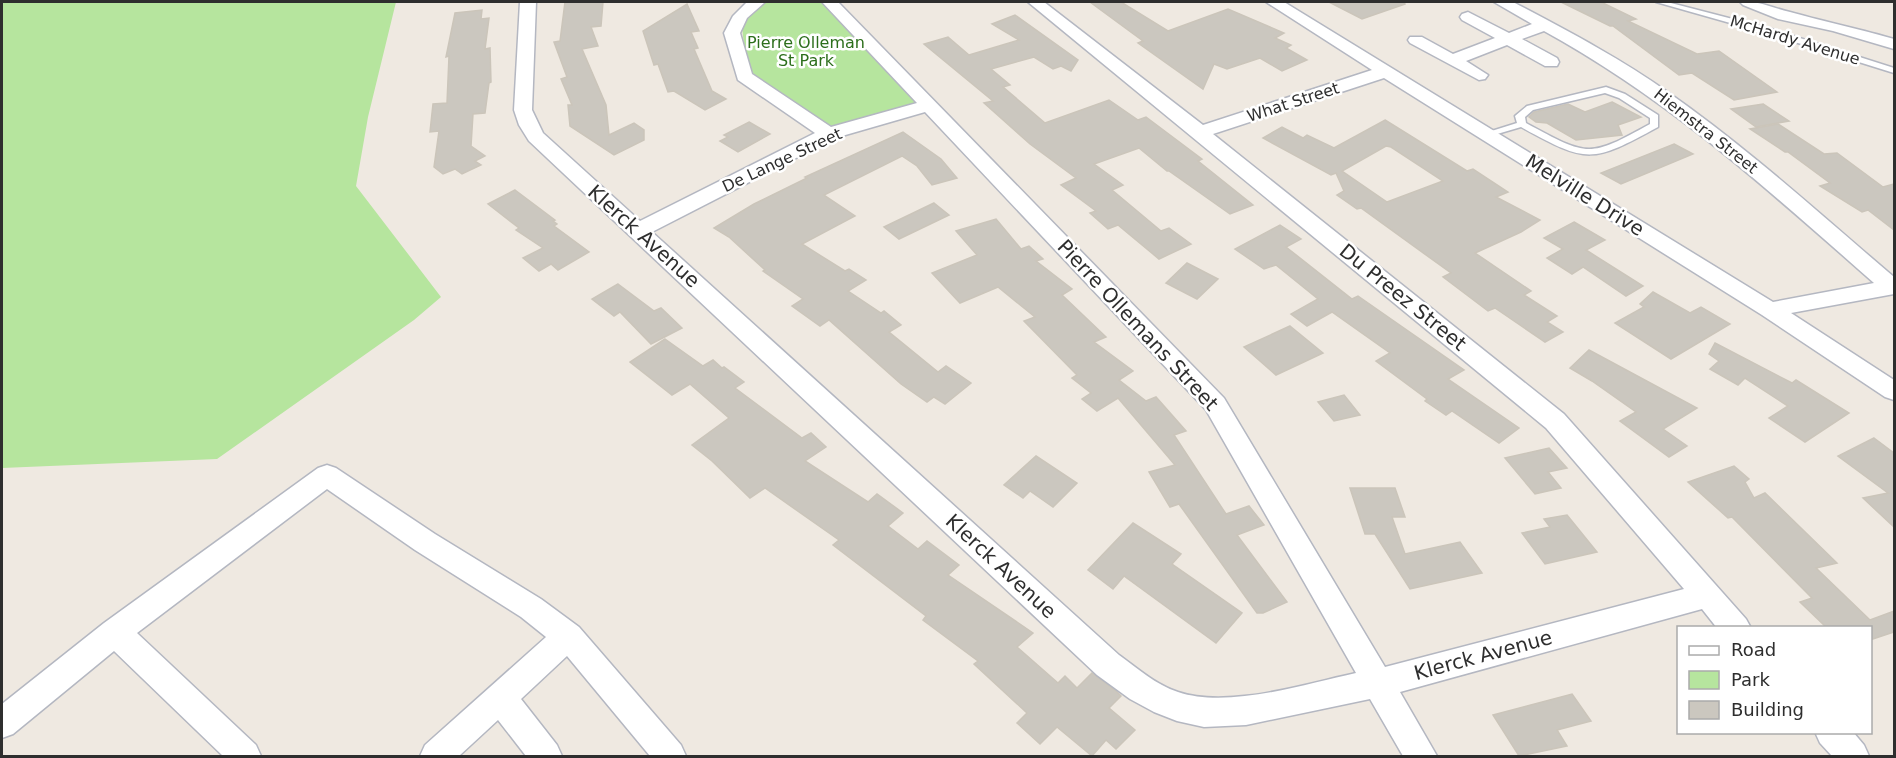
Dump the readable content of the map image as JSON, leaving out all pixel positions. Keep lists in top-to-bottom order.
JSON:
{
  "streets": {
    "street": [
      "McHardy Avenue",
      "What Street",
      "Hiemstra Street",
      "De Lange Street",
      "Melville Drive",
      "Klerck Avenue",
      "Du Preez Street",
      "Pierre Ollemans Street"
    ]
  },
  "crossings": [
    ["What Street", "Melville Drive"],
    ["What Street", "Du Preez Street"],
    ["De Lange Street", "Klerck Avenue"],
    ["De Lange Street", "Pierre Ollemans Street"],
    ["Klerck Avenue", "Du Preez Street"],
    ["Klerck Avenue", "Pierre Ollemans Street"]
  ],
  "parks": ["Pierre Olleman St Park"],
  "legend": ["Road", "Park", "Building"]
}
